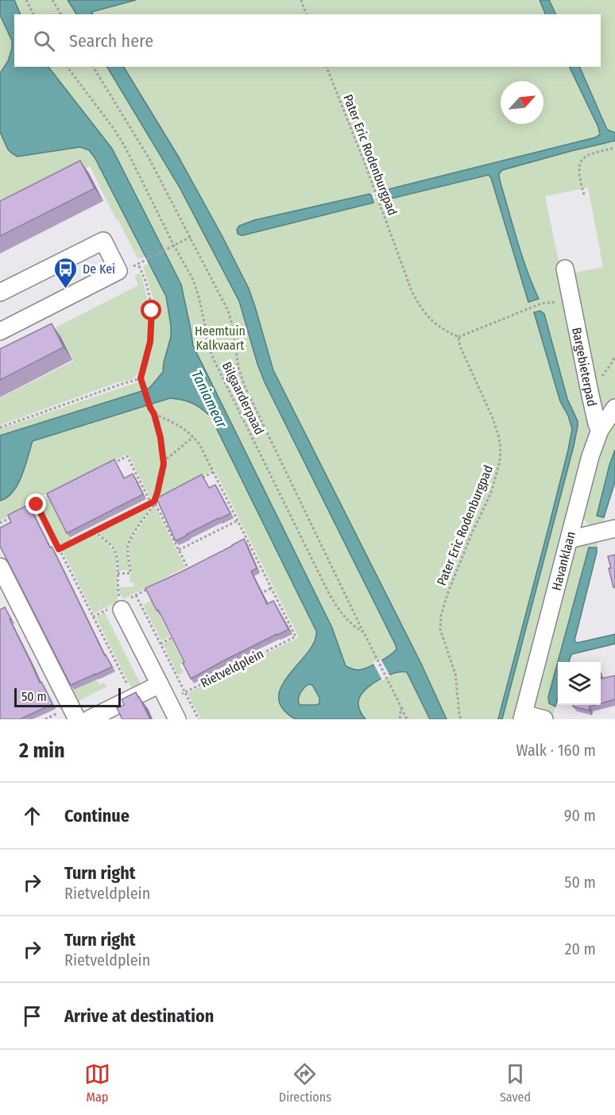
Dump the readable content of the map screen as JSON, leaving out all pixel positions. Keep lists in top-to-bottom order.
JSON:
{
  "streets": {
    "street": ["Bargebieterpad", "Havanklaan"],
    "path": ["Pater Eric Rodenburgpad", "Bilgaarderpaad", "Rietveldplein"]
  },
  "crossings": [
    ["Bargebieterpad", "Havanklaan"]
  ],
  "water": ["Taniamear"],
  "parks": ["Heemtuin Kalkvaart"],
  "places": {
    "bus stop": ["De Kei"]
  },
  "scale_bar": "50 m",
  "north": "top right",
  "page": {
    "search": "Search here",
    "scale": "50 m",
    "heading": ["2 min", "Walk · 160 m"],
    "list": [
      ["Continue", "90 m"],
      ["Turn right", "Rietveldplein", "50 m"],
      ["Turn right", "Rietveldplein", "20 m"],
      "Arrive at destination"
    ],
    "nav": ["Map", "Directions", "Saved"]
  }
}
